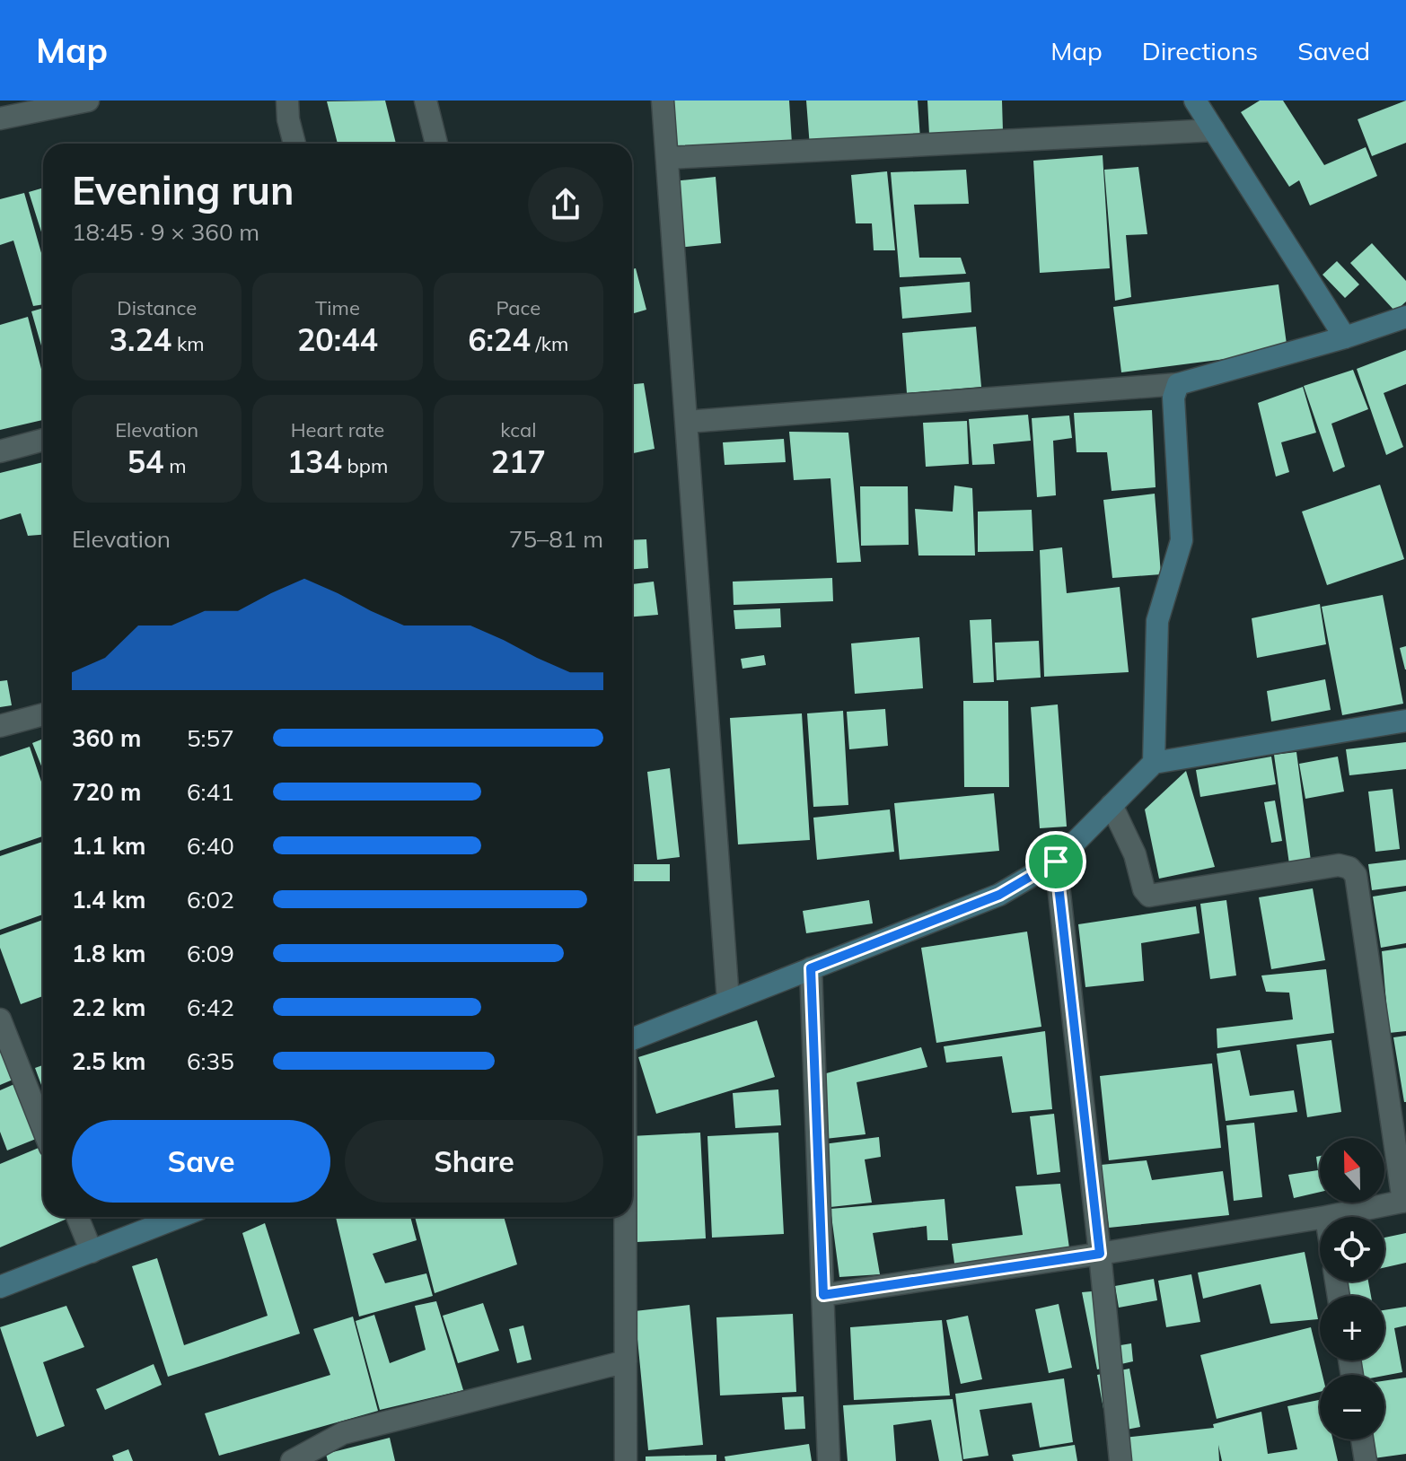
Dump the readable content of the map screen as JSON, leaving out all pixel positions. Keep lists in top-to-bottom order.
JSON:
{
  "north": "top",
  "page": {
    "header": "Map",
    "nav": ["Map", "Directions", "Saved"],
    "heading": ["Evening run", "18:45 · 9 × 360 m"],
    "stats": [
      ["Distance", "3.24 km"],
      ["Time", "20:44"],
      ["Pace", "6:24 /km"],
      ["Elevation", "54 m"],
      ["Heart rate", "134 bpm"],
      ["kcal", "217"]
    ],
    "chart": ["Elevation", "75–81 m"],
    "list": [
      {
        "name": "360 m",
        "note": "5:57"
      },
      {
        "name": "720 m",
        "note": "6:41"
      },
      {
        "name": "1.1 km",
        "note": "6:40"
      },
      {
        "name": "1.4 km",
        "note": "6:02"
      },
      {
        "name": "1.8 km",
        "note": "6:09"
      },
      {
        "name": "2.2 km",
        "note": "6:42"
      },
      {
        "name": "2.5 km",
        "note": "6:35"
      }
    ],
    "buttons": ["Save", "Share"],
    "map_buttons": ["+", "−"]
  }
}
